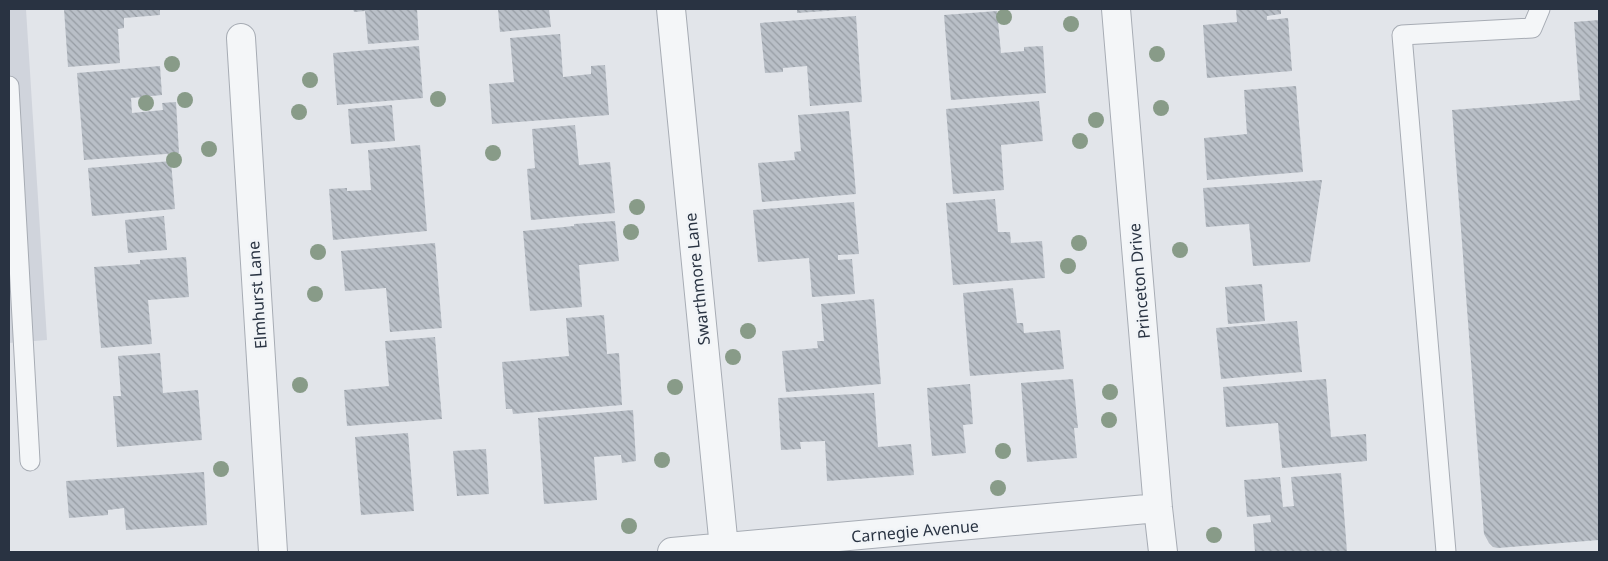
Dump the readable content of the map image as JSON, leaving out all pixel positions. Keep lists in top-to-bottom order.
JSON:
{
  "streets": {
    "street": [
      "Swarthmore Lane",
      "Princeton Drive",
      "Elmhurst Lane",
      "Carnegie Avenue"
    ]
  },
  "crossings": [
    ["Swarthmore Lane", "Carnegie Avenue"],
    ["Princeton Drive", "Carnegie Avenue"]
  ]
}
